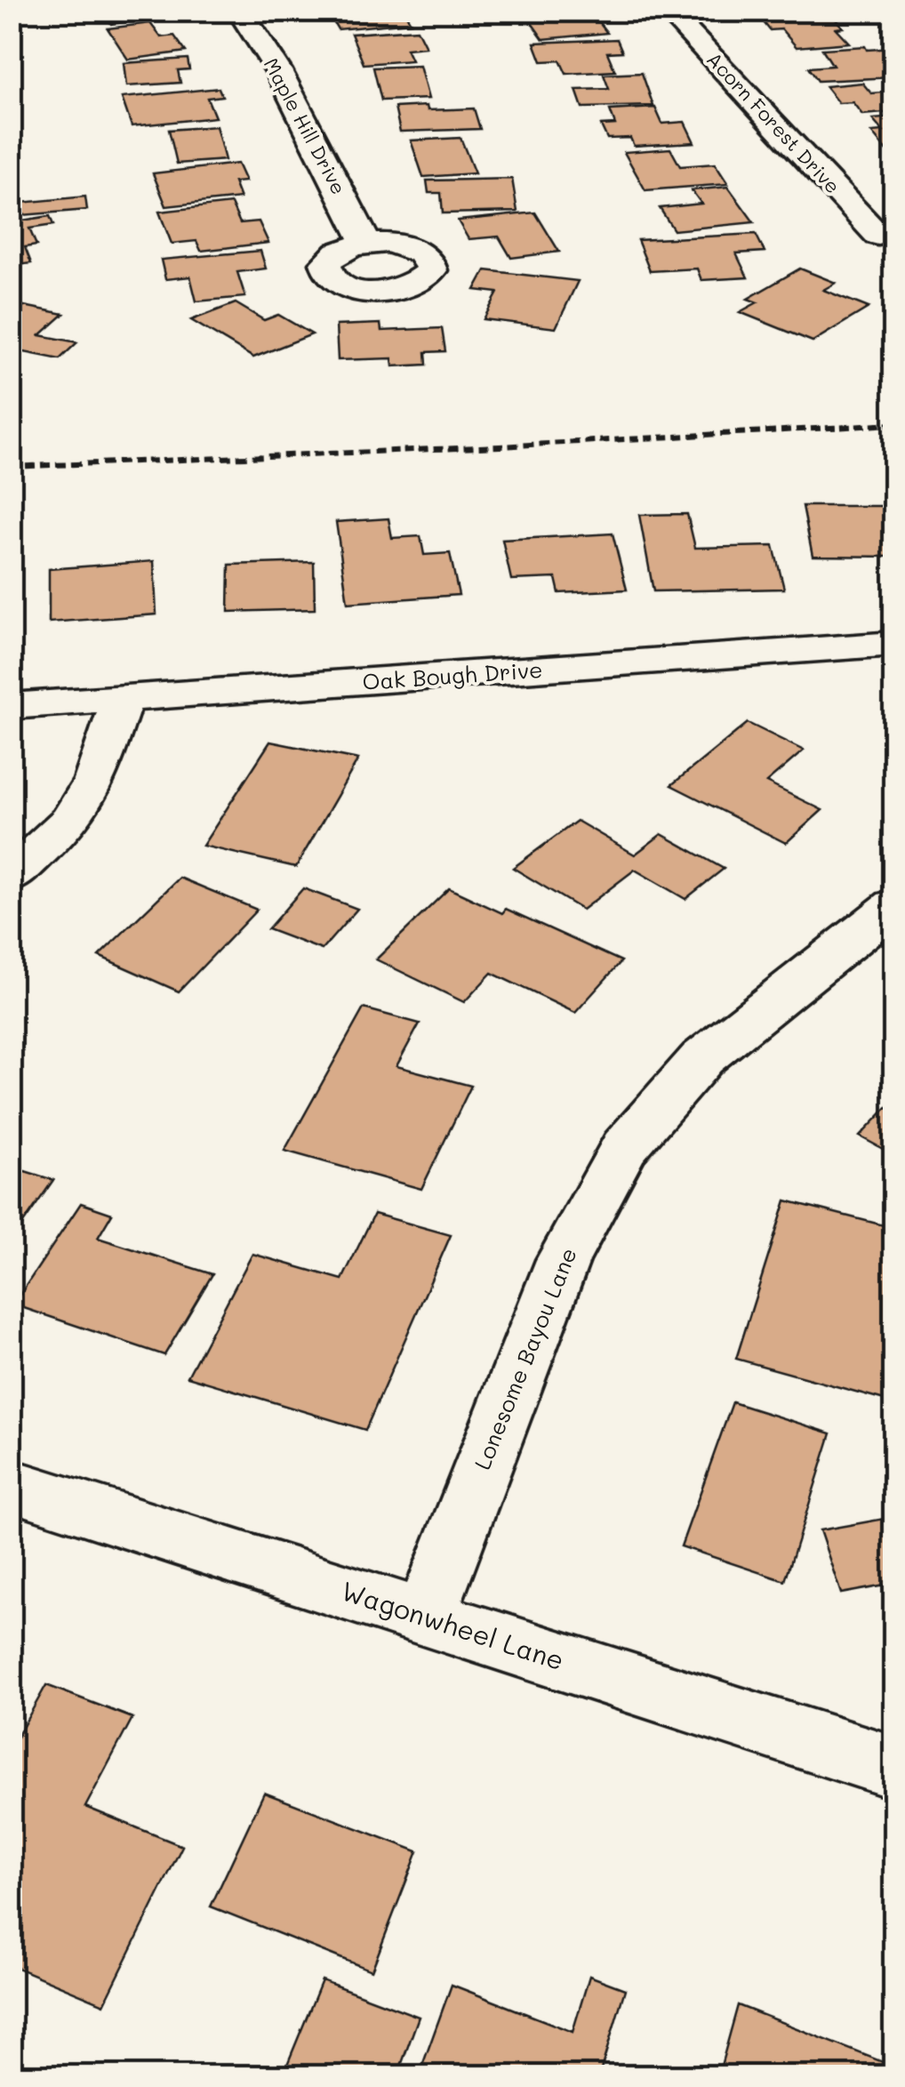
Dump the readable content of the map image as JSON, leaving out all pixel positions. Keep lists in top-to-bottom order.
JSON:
{
  "streets": {
    "street": [
      "Acorn Forest Drive",
      "Maple Hill Drive",
      "Oak Bough Drive",
      "Lonesome Bayou Lane",
      "Wagonwheel Lane"
    ]
  },
  "crossings": [
    ["Lonesome Bayou Lane", "Wagonwheel Lane"]
  ]
}
